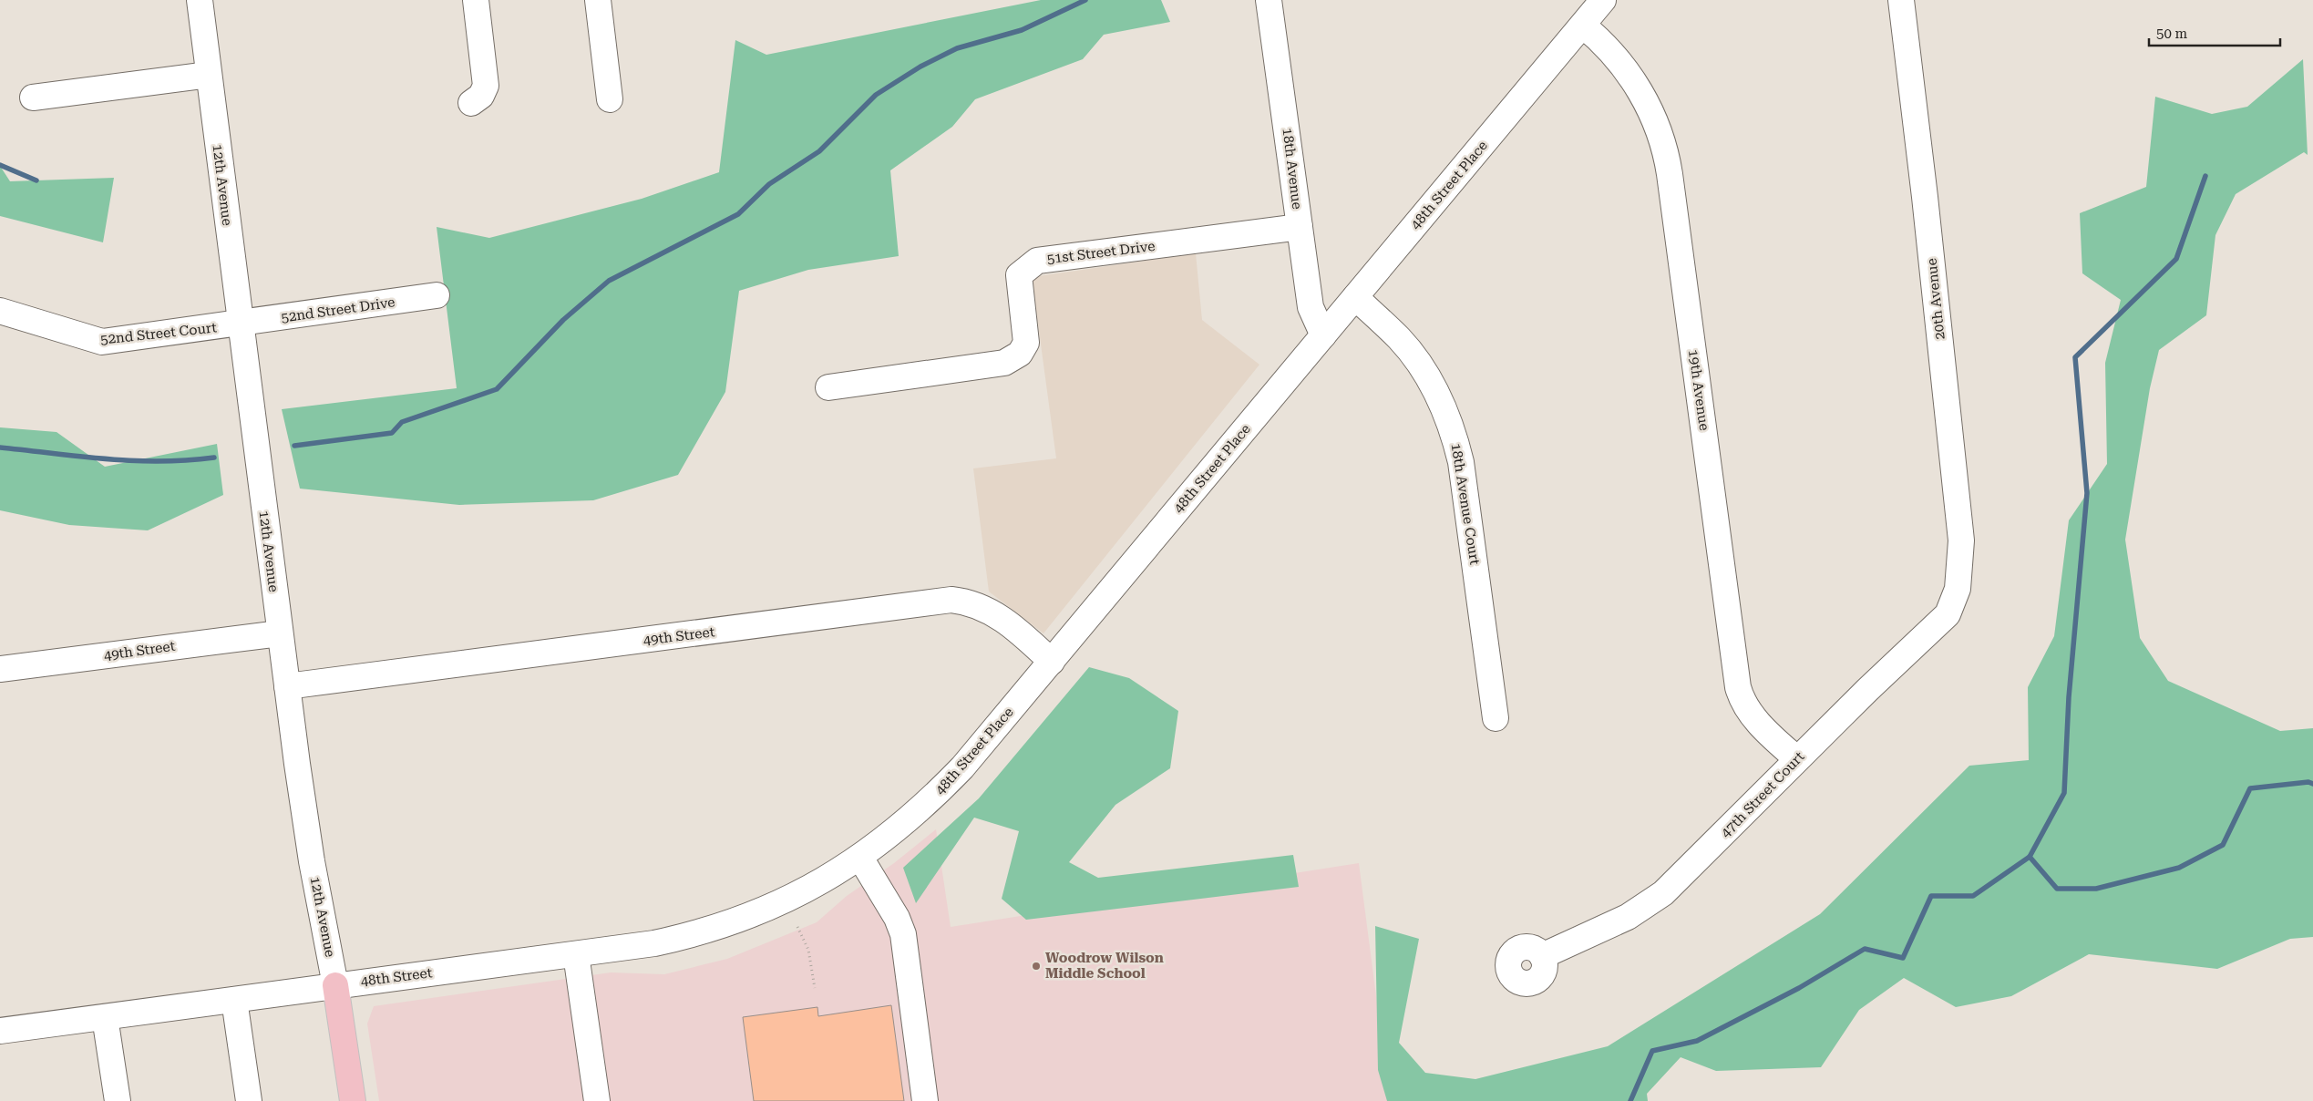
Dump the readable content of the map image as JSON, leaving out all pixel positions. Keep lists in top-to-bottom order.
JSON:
{
  "streets": {
    "main road": ["12th Avenue"],
    "street": [
      "18th Avenue",
      "48th Street Place",
      "51st Street Drive",
      "20th Avenue",
      "52nd Street Drive",
      "52nd Street Court",
      "19th Avenue",
      "18th Avenue Court",
      "49th Street",
      "47th Street Court",
      "48th Street"
    ]
  },
  "crossings": [
    ["18th Avenue", "48th Street Place"],
    ["18th Avenue", "51st Street Drive"],
    ["12th Avenue", "52nd Street Drive"],
    ["12th Avenue", "52nd Street Court"],
    ["12th Avenue", "49th Street"],
    ["12th Avenue", "48th Street"],
    ["48th Street Place", "19th Avenue"],
    ["48th Street Place", "18th Avenue Court"],
    ["48th Street Place", "49th Street"],
    ["48th Street Place", "48th Street"],
    ["20th Avenue", "47th Street Court"],
    ["52nd Street Drive", "52nd Street Court"],
    ["19th Avenue", "47th Street Court"]
  ],
  "places": ["Woodrow Wilson Middle School"],
  "scale_bar": "50 m"
}
